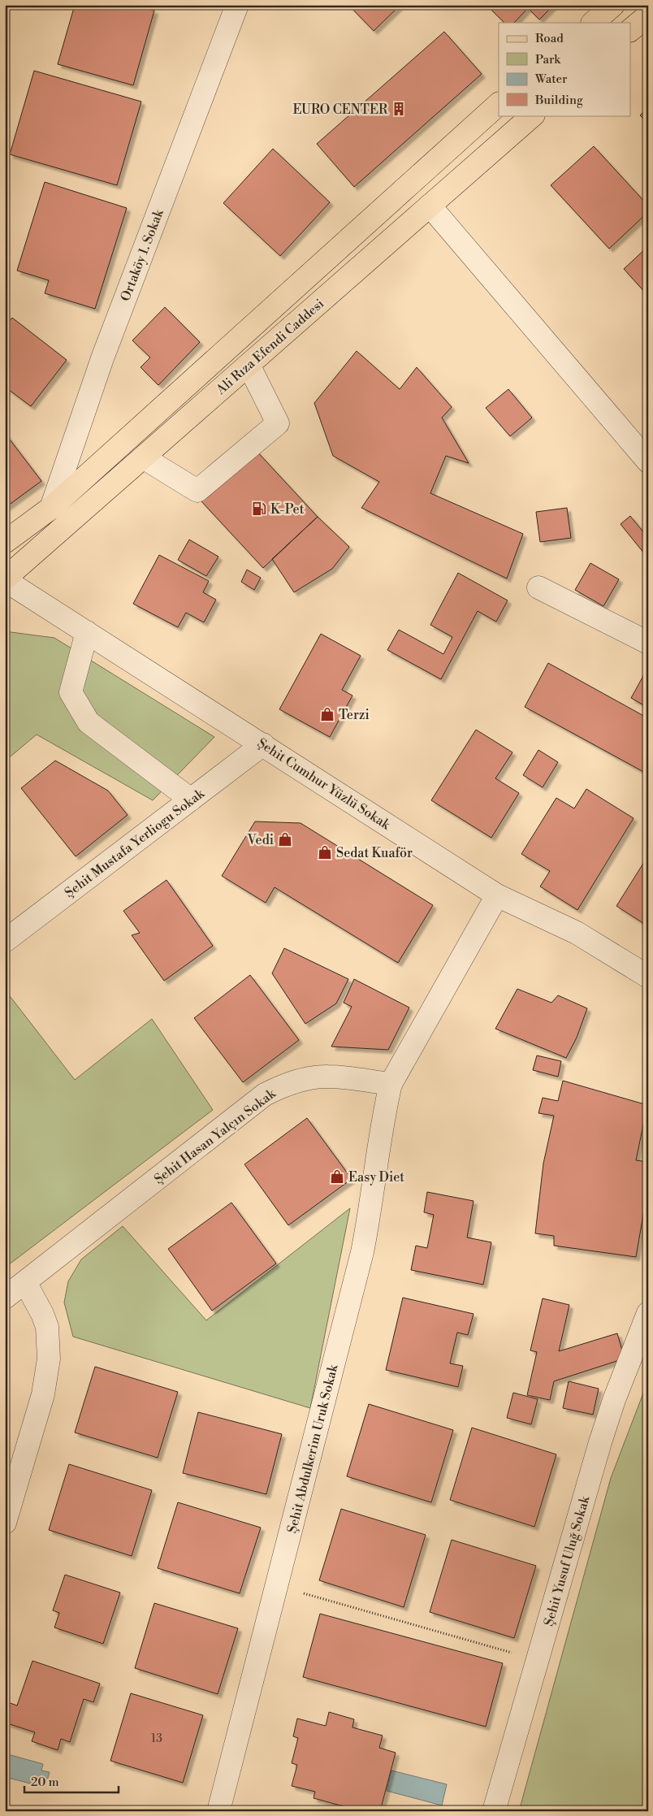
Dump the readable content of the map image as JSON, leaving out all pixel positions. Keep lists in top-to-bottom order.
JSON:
{
  "streets": {
    "main road": ["Ali Rıza Efendi Caddesi"],
    "street": [
      "Ortaköy 1. Sokak",
      "Şehit Cumhur Yüzlü Sokak",
      "Şehit Mustafa Yerliogu Sokak",
      "Şehit Hasan Yalçın Sokak",
      "Şehit Abdulkerim Uruk Sokak",
      "Şehit Yusuf Uluğ Sokak"
    ]
  },
  "crossings": [
    ["Ortaköy 1. Sokak", "Ali Rıza Efendi Caddesi"],
    ["Ali Rıza Efendi Caddesi", "Şehit Cumhur Yüzlü Sokak"],
    ["Şehit Cumhur Yüzlü Sokak", "Şehit Mustafa Yerliogu Sokak"],
    ["Şehit Hasan Yalçın Sokak", "Şehit Abdulkerim Uruk Sokak"]
  ],
  "places": {
    "building": ["EURO CENTER"],
    "fuel station": ["K-Pet"],
    "shop": [
      "Terzi",
      "Vedi",
      "Sedat Kuaför",
      "Easy Diet"
    ]
  },
  "house_numbers": ["13"],
  "legend": [
    "Road",
    "Park",
    "Water",
    "Building"
  ],
  "scale_bar": "20 m"
}
